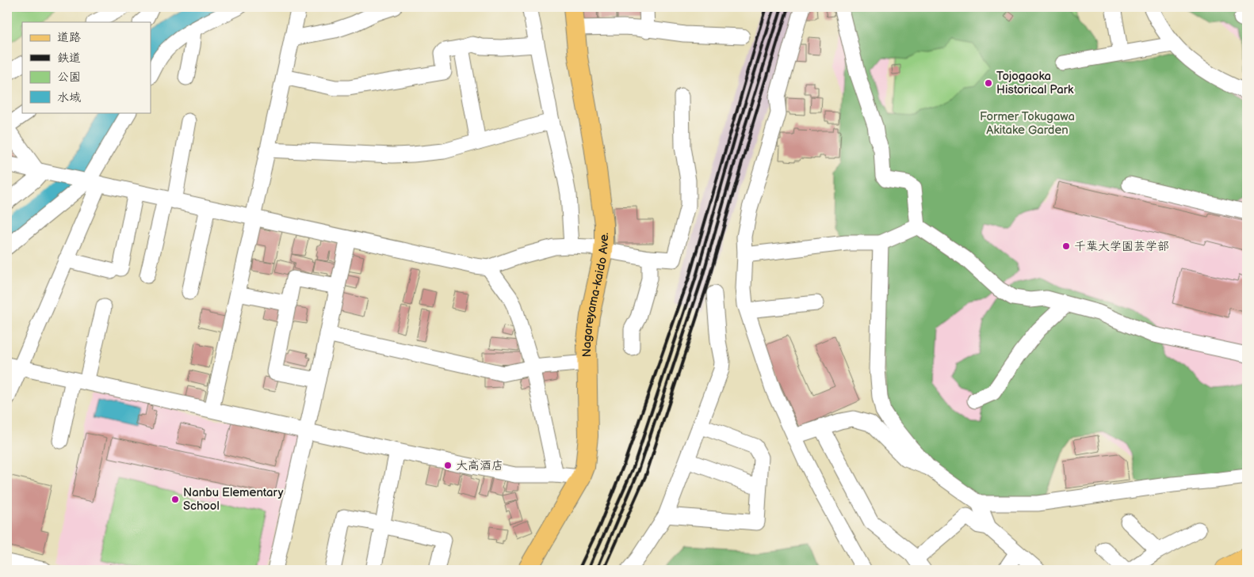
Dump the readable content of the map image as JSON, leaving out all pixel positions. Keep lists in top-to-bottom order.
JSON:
{
  "streets": {
    "main road": ["Nagareyama-kaido Ave."]
  },
  "parks": ["Former Tokugawa Akitake Garden"],
  "places": [
    "Tojogaoka Historical Park",
    "千葉大学園芸学部",
    "大高酒店",
    "Nanbu Elementary School"
  ],
  "legend": [
    "道路",
    "鉄道",
    "公園",
    "水域"
  ]
}
